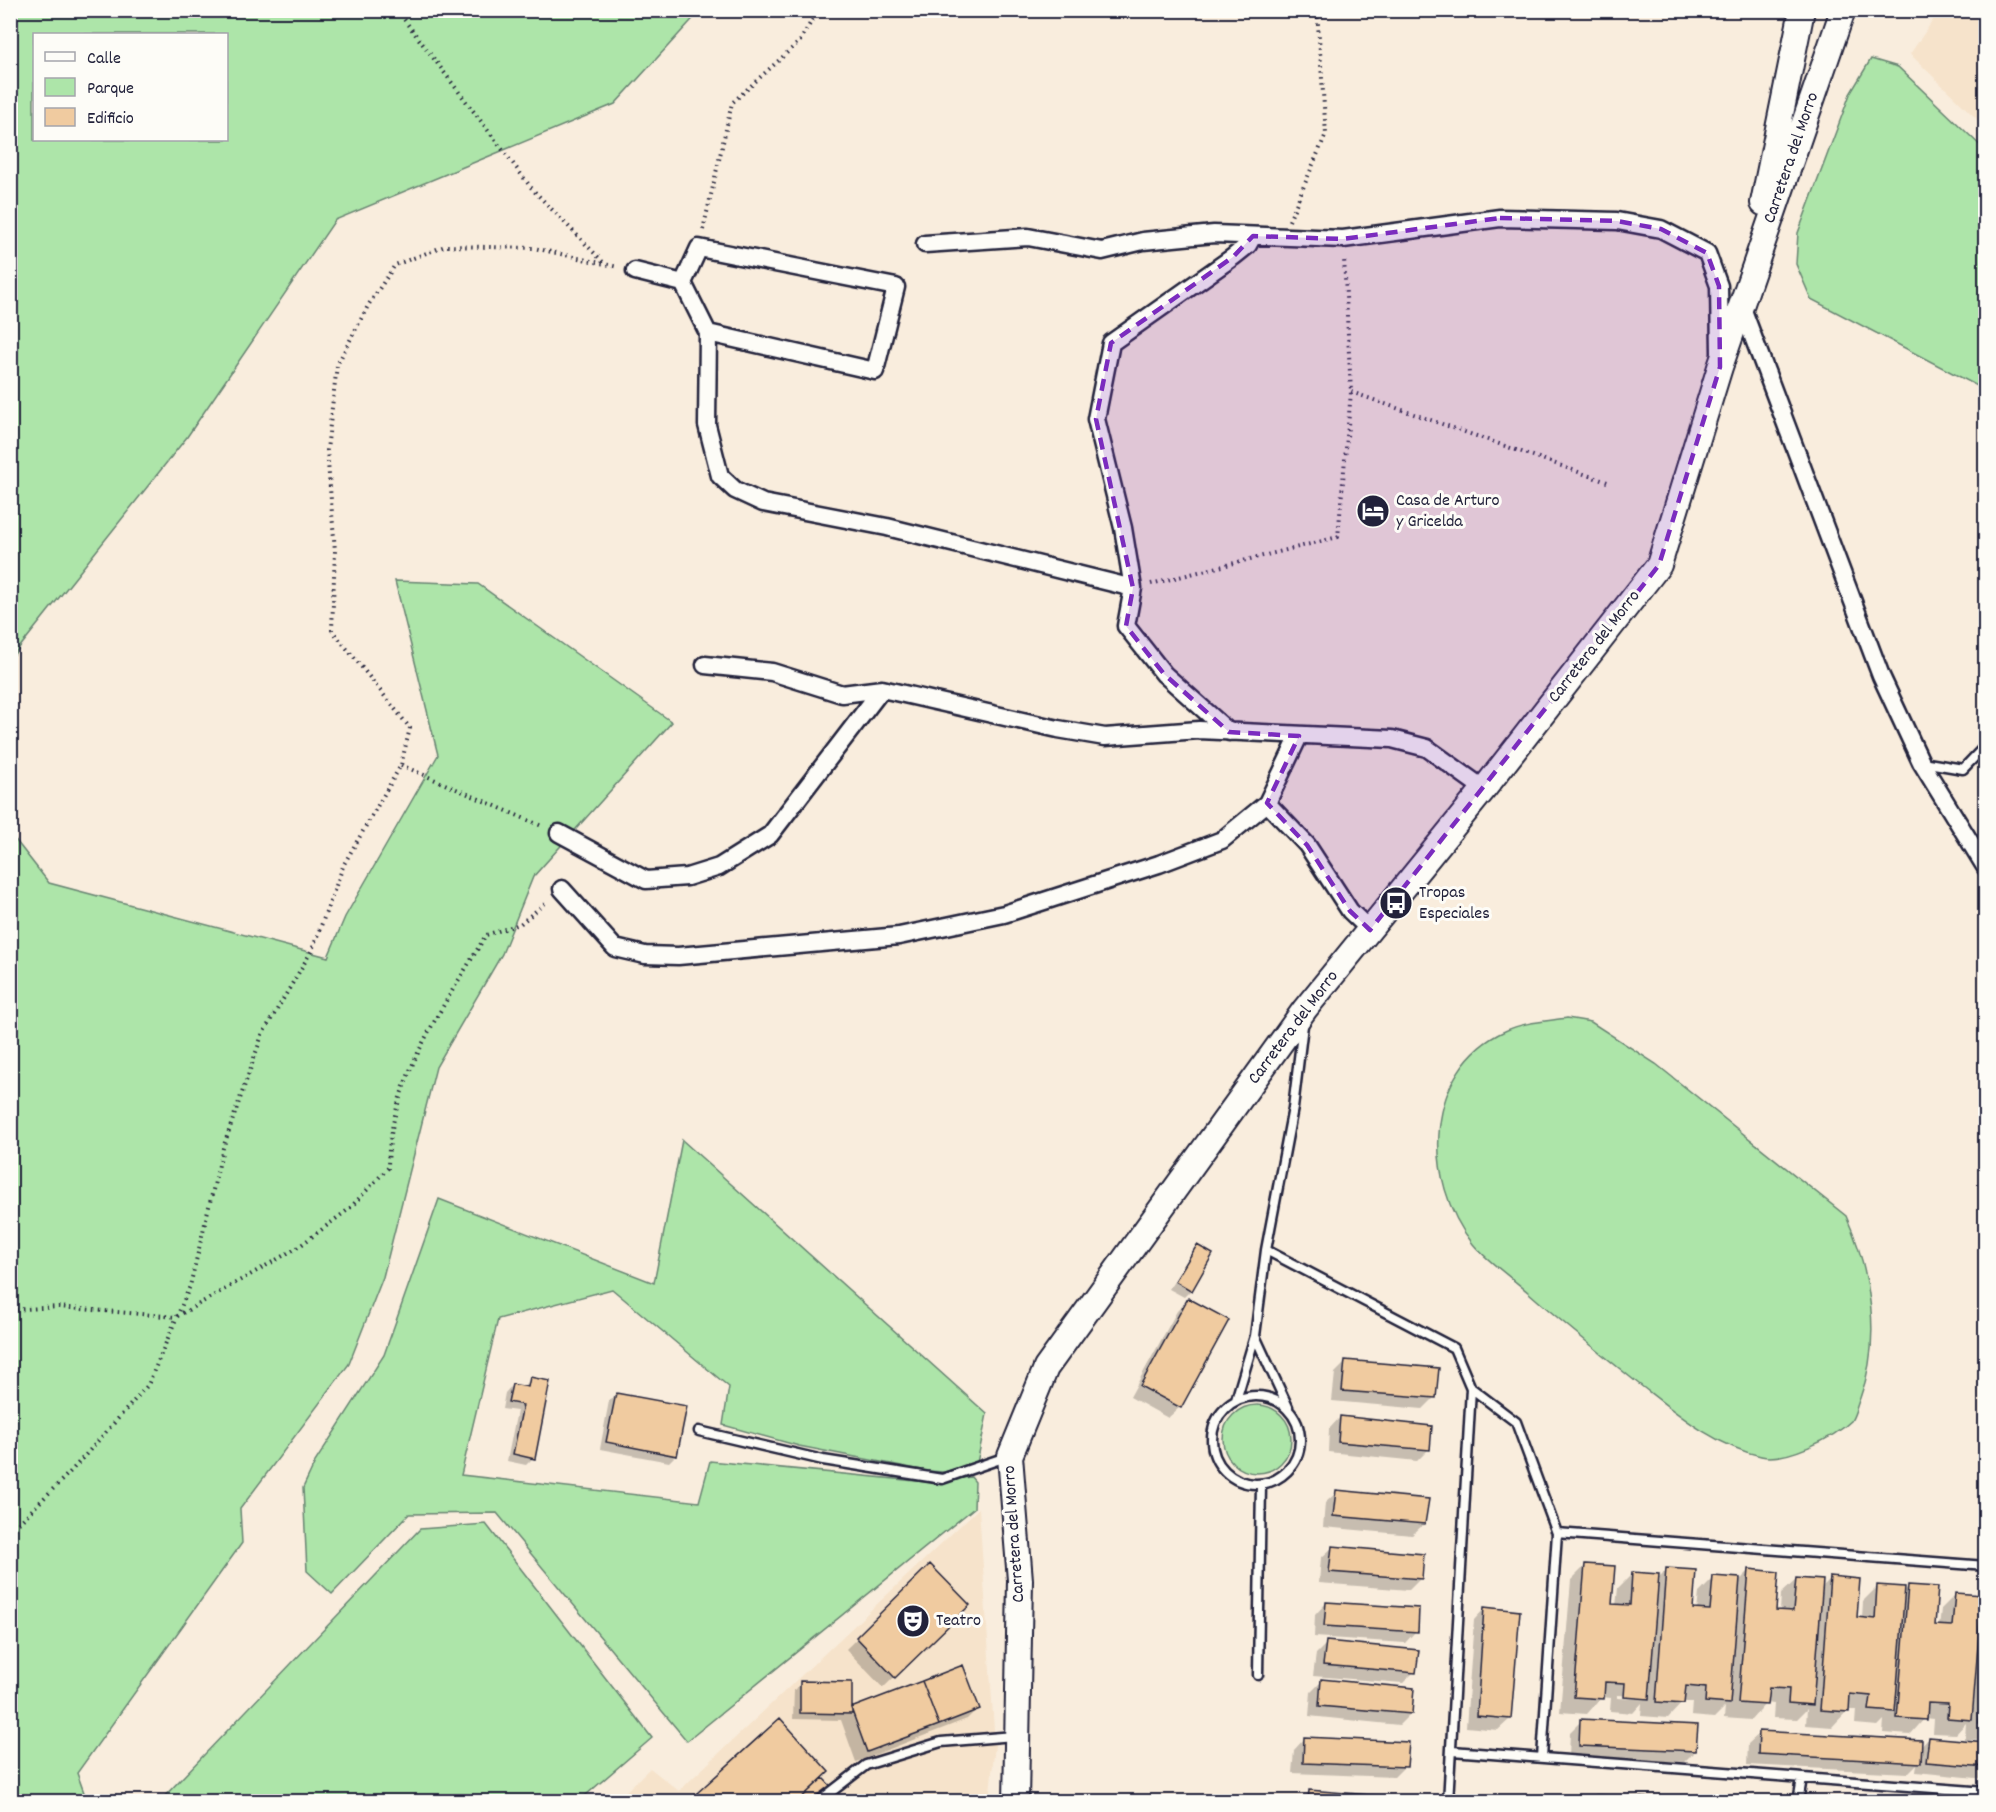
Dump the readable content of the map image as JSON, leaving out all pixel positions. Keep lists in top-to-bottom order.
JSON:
{
  "streets": {
    "main road": ["Carretera del Morro"]
  },
  "places": {
    "hotel": ["Casa de Arturo y Gricelda"],
    "bus stop": ["Tropas Especiales"],
    "theatre": ["Teatro"]
  },
  "legend": ["Calle", "Parque", "Edificio"]
}
